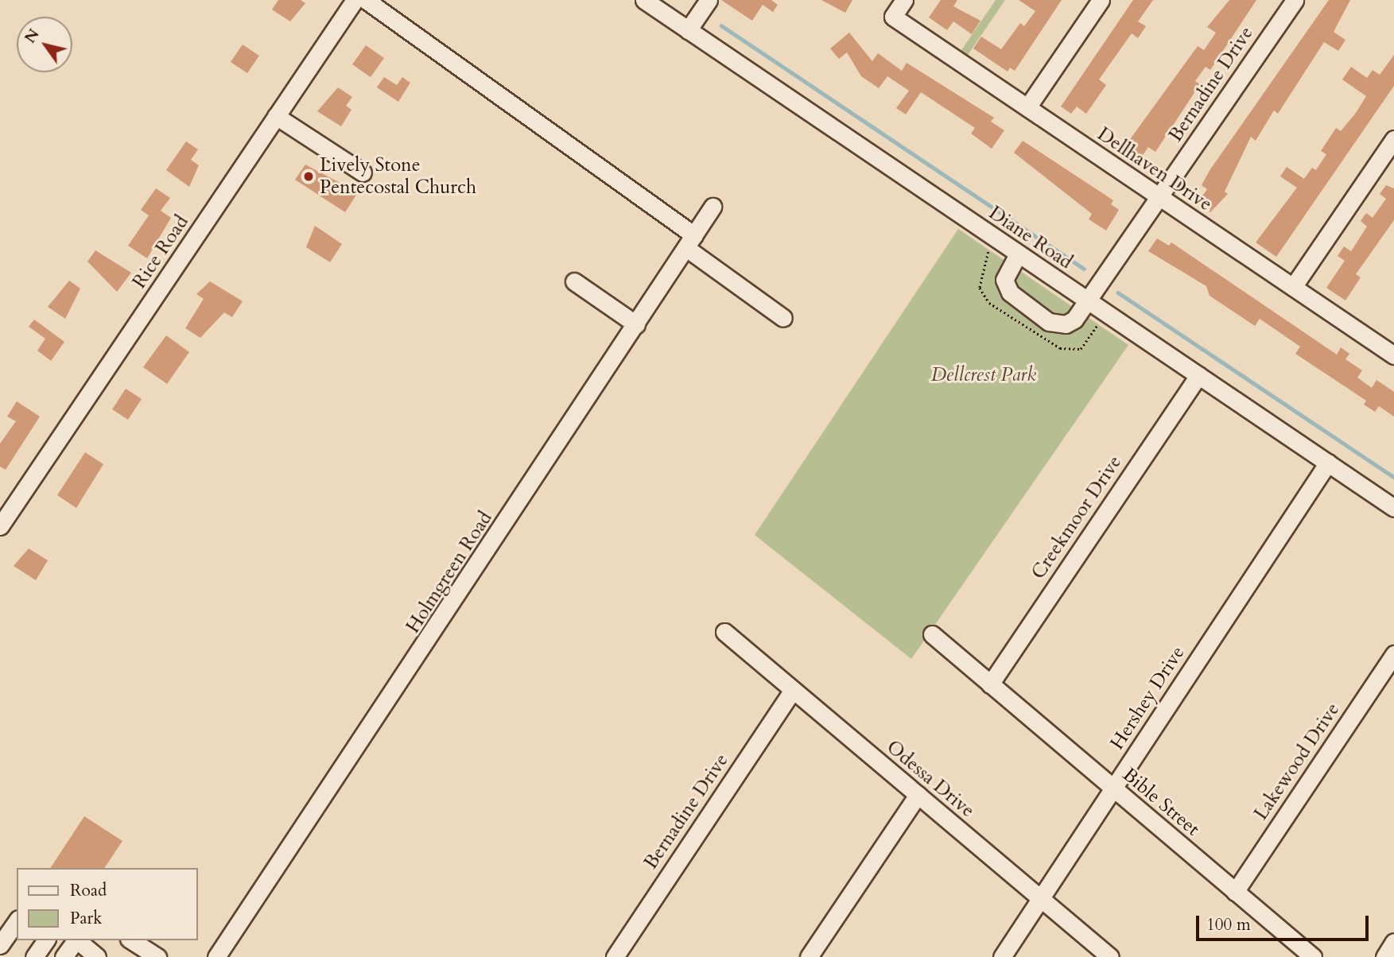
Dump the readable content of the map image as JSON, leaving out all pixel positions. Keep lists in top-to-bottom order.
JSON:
{
  "streets": {
    "street": [
      "Bernadine Drive",
      "Dellhaven Drive",
      "Diane Road",
      "Rice Road",
      "Creekmoor Drive",
      "Holmgreen Road",
      "Hershey Drive",
      "Lakewood Drive",
      "Odessa Drive",
      "Bible Street"
    ]
  },
  "crossings": [
    ["Bernadine Drive", "Dellhaven Drive"],
    ["Bernadine Drive", "Diane Road"],
    ["Bernadine Drive", "Odessa Drive"],
    ["Diane Road", "Creekmoor Drive"],
    ["Diane Road", "Hershey Drive"],
    ["Creekmoor Drive", "Bible Street"],
    ["Hershey Drive", "Odessa Drive"],
    ["Hershey Drive", "Bible Street"],
    ["Lakewood Drive", "Bible Street"]
  ],
  "parks": ["Dellcrest Park"],
  "places": ["Lively Stone Pentecostal Church"],
  "legend": ["Road", "Park"],
  "scale_bar": "100 m",
  "north": "top left"
}
